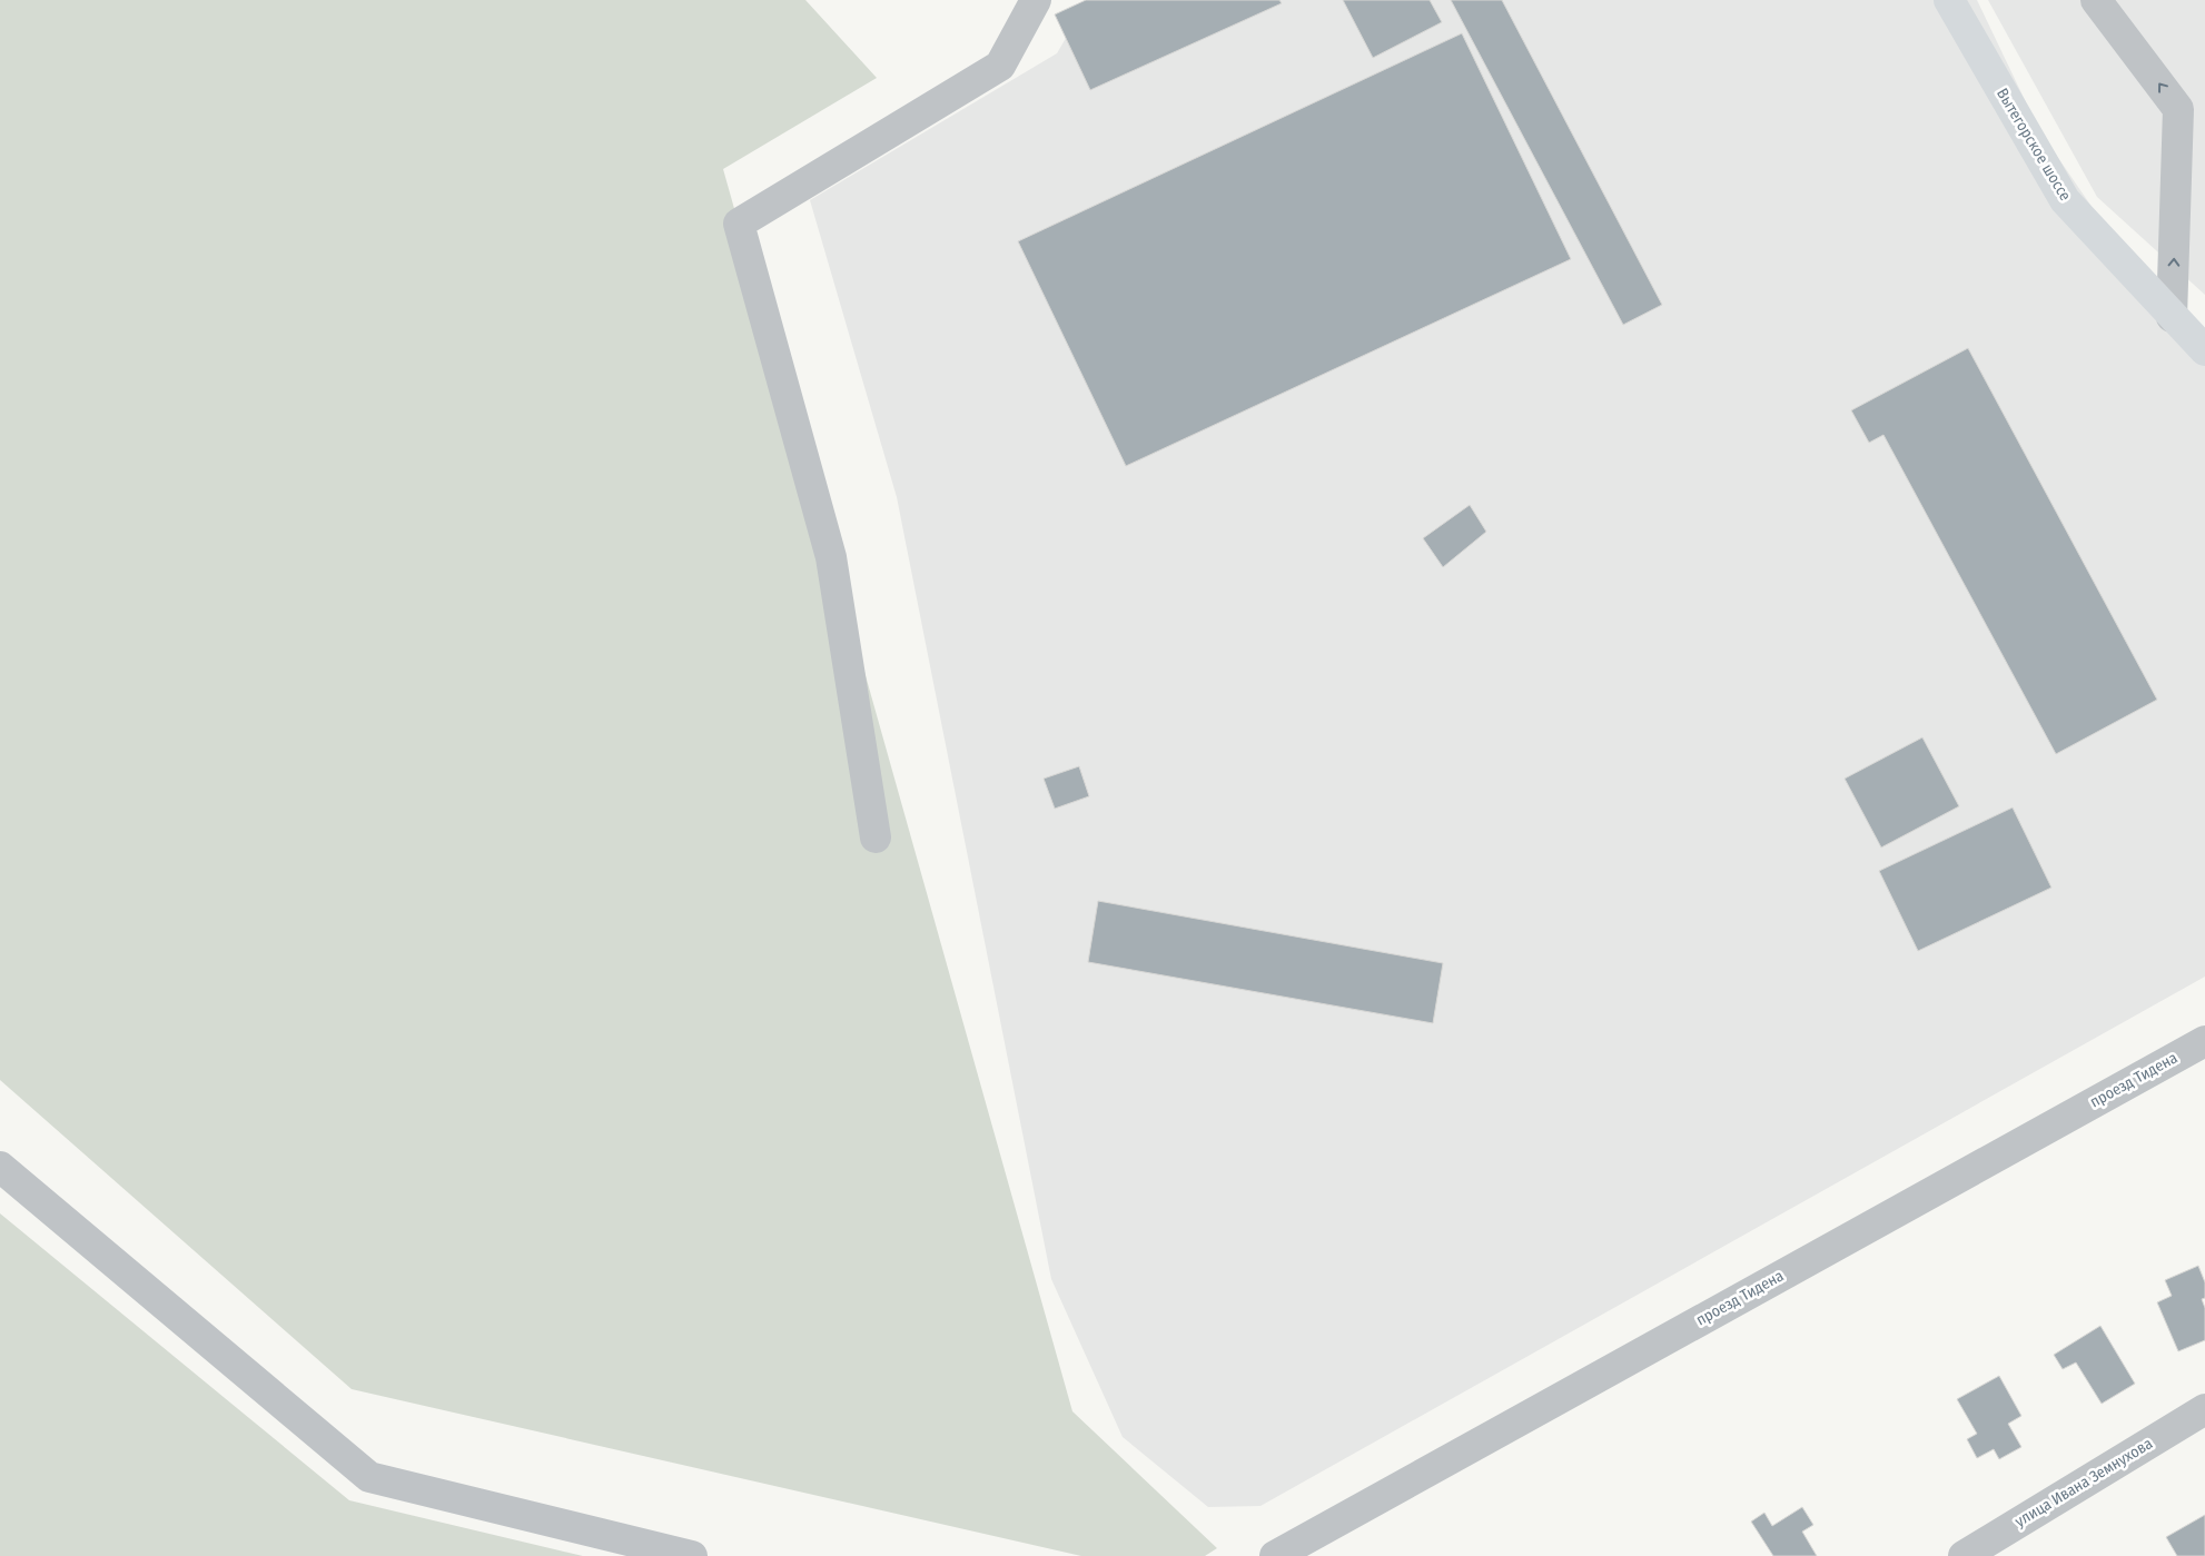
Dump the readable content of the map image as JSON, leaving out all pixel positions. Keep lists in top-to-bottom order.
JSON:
{
  "streets": {
    "main road": ["Вытегорское шоссе"],
    "street": ["проезд Тидена", "улица Ивана Земнухова"]
  }
}
